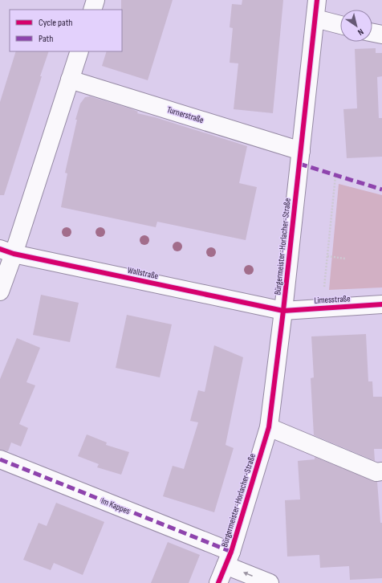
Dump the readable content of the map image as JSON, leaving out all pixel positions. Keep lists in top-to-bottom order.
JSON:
{
  "streets": {
    "street": [
      "Turnerstraße",
      "Bürgermeister-Horlacher-Straße",
      "Wallstraße",
      "Limesstraße",
      "Im Kappes"
    ]
  },
  "crossings": [
    ["Turnerstraße", "Bürgermeister-Horlacher-Straße"],
    ["Bürgermeister-Horlacher-Straße", "Wallstraße"],
    ["Bürgermeister-Horlacher-Straße", "Limesstraße"],
    ["Bürgermeister-Horlacher-Straße", "Im Kappes"],
    ["Wallstraße", "Limesstraße"]
  ],
  "legend": ["Cycle path", "Path"],
  "north": "bottom right"
}
